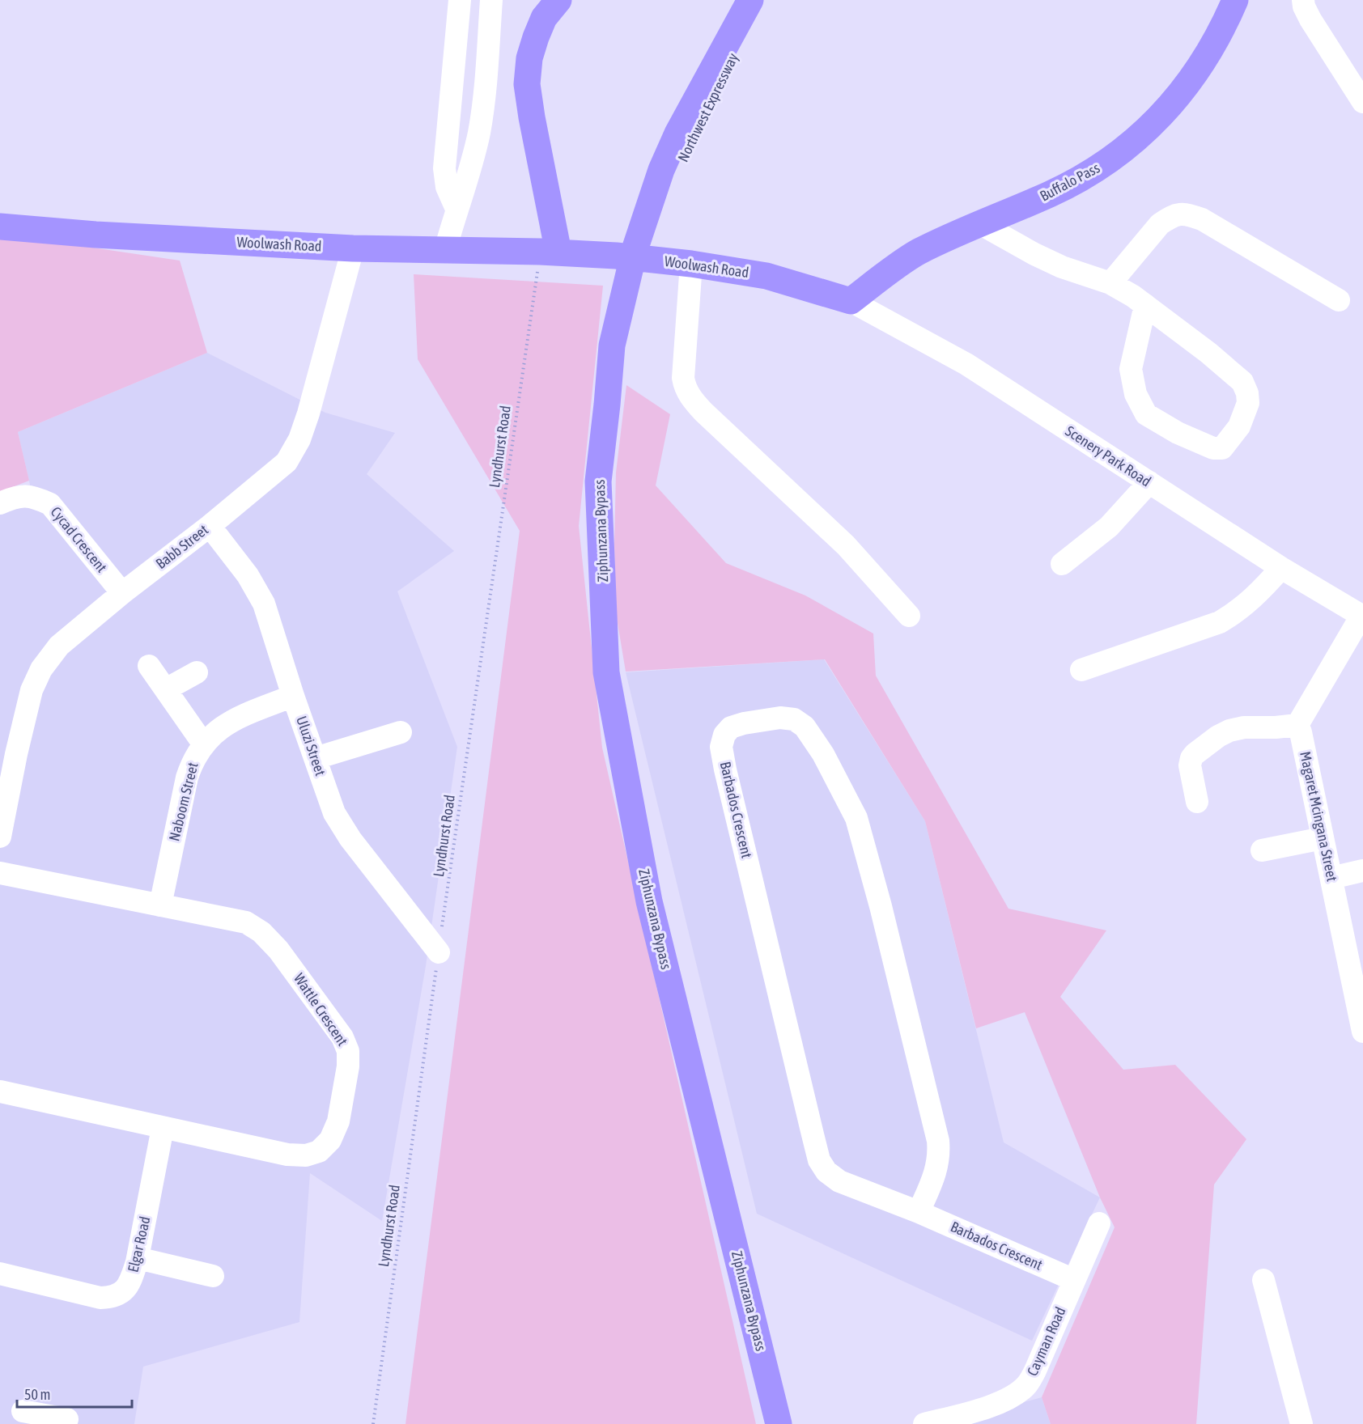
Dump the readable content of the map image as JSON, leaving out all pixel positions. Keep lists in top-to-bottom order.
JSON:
{
  "streets": {
    "main road": [
      "Northwest Expressway",
      "Buffalo Pass",
      "Woolwash Road",
      "Ziphunzana Bypass"
    ],
    "street": [
      "Scenery Park Road",
      "Cycad Crescent",
      "Babb Street",
      "Uluzi Street",
      "Naboom Street",
      "Barbados Crescent",
      "Magaret Mcingana Street",
      "Wattle Crescent",
      "Elgar Road",
      "Cayman Road"
    ],
    "path": ["Lyndhurst Road"]
  },
  "crossings": [
    ["Northwest Expressway", "Ziphunzana Bypass"],
    ["Buffalo Pass", "Woolwash Road"],
    ["Buffalo Pass", "Scenery Park Road"],
    ["Woolwash Road", "Lyndhurst Road"],
    ["Woolwash Road", "Scenery Park Road"],
    ["Woolwash Road", "Babb Street"],
    ["Lyndhurst Road", "Uluzi Street"],
    ["Cycad Crescent", "Babb Street"],
    ["Babb Street", "Uluzi Street"],
    ["Uluzi Street", "Naboom Street"],
    ["Naboom Street", "Wattle Crescent"],
    ["Barbados Crescent", "Cayman Road"],
    ["Wattle Crescent", "Elgar Road"]
  ],
  "scale_bar": "50 m"
}
